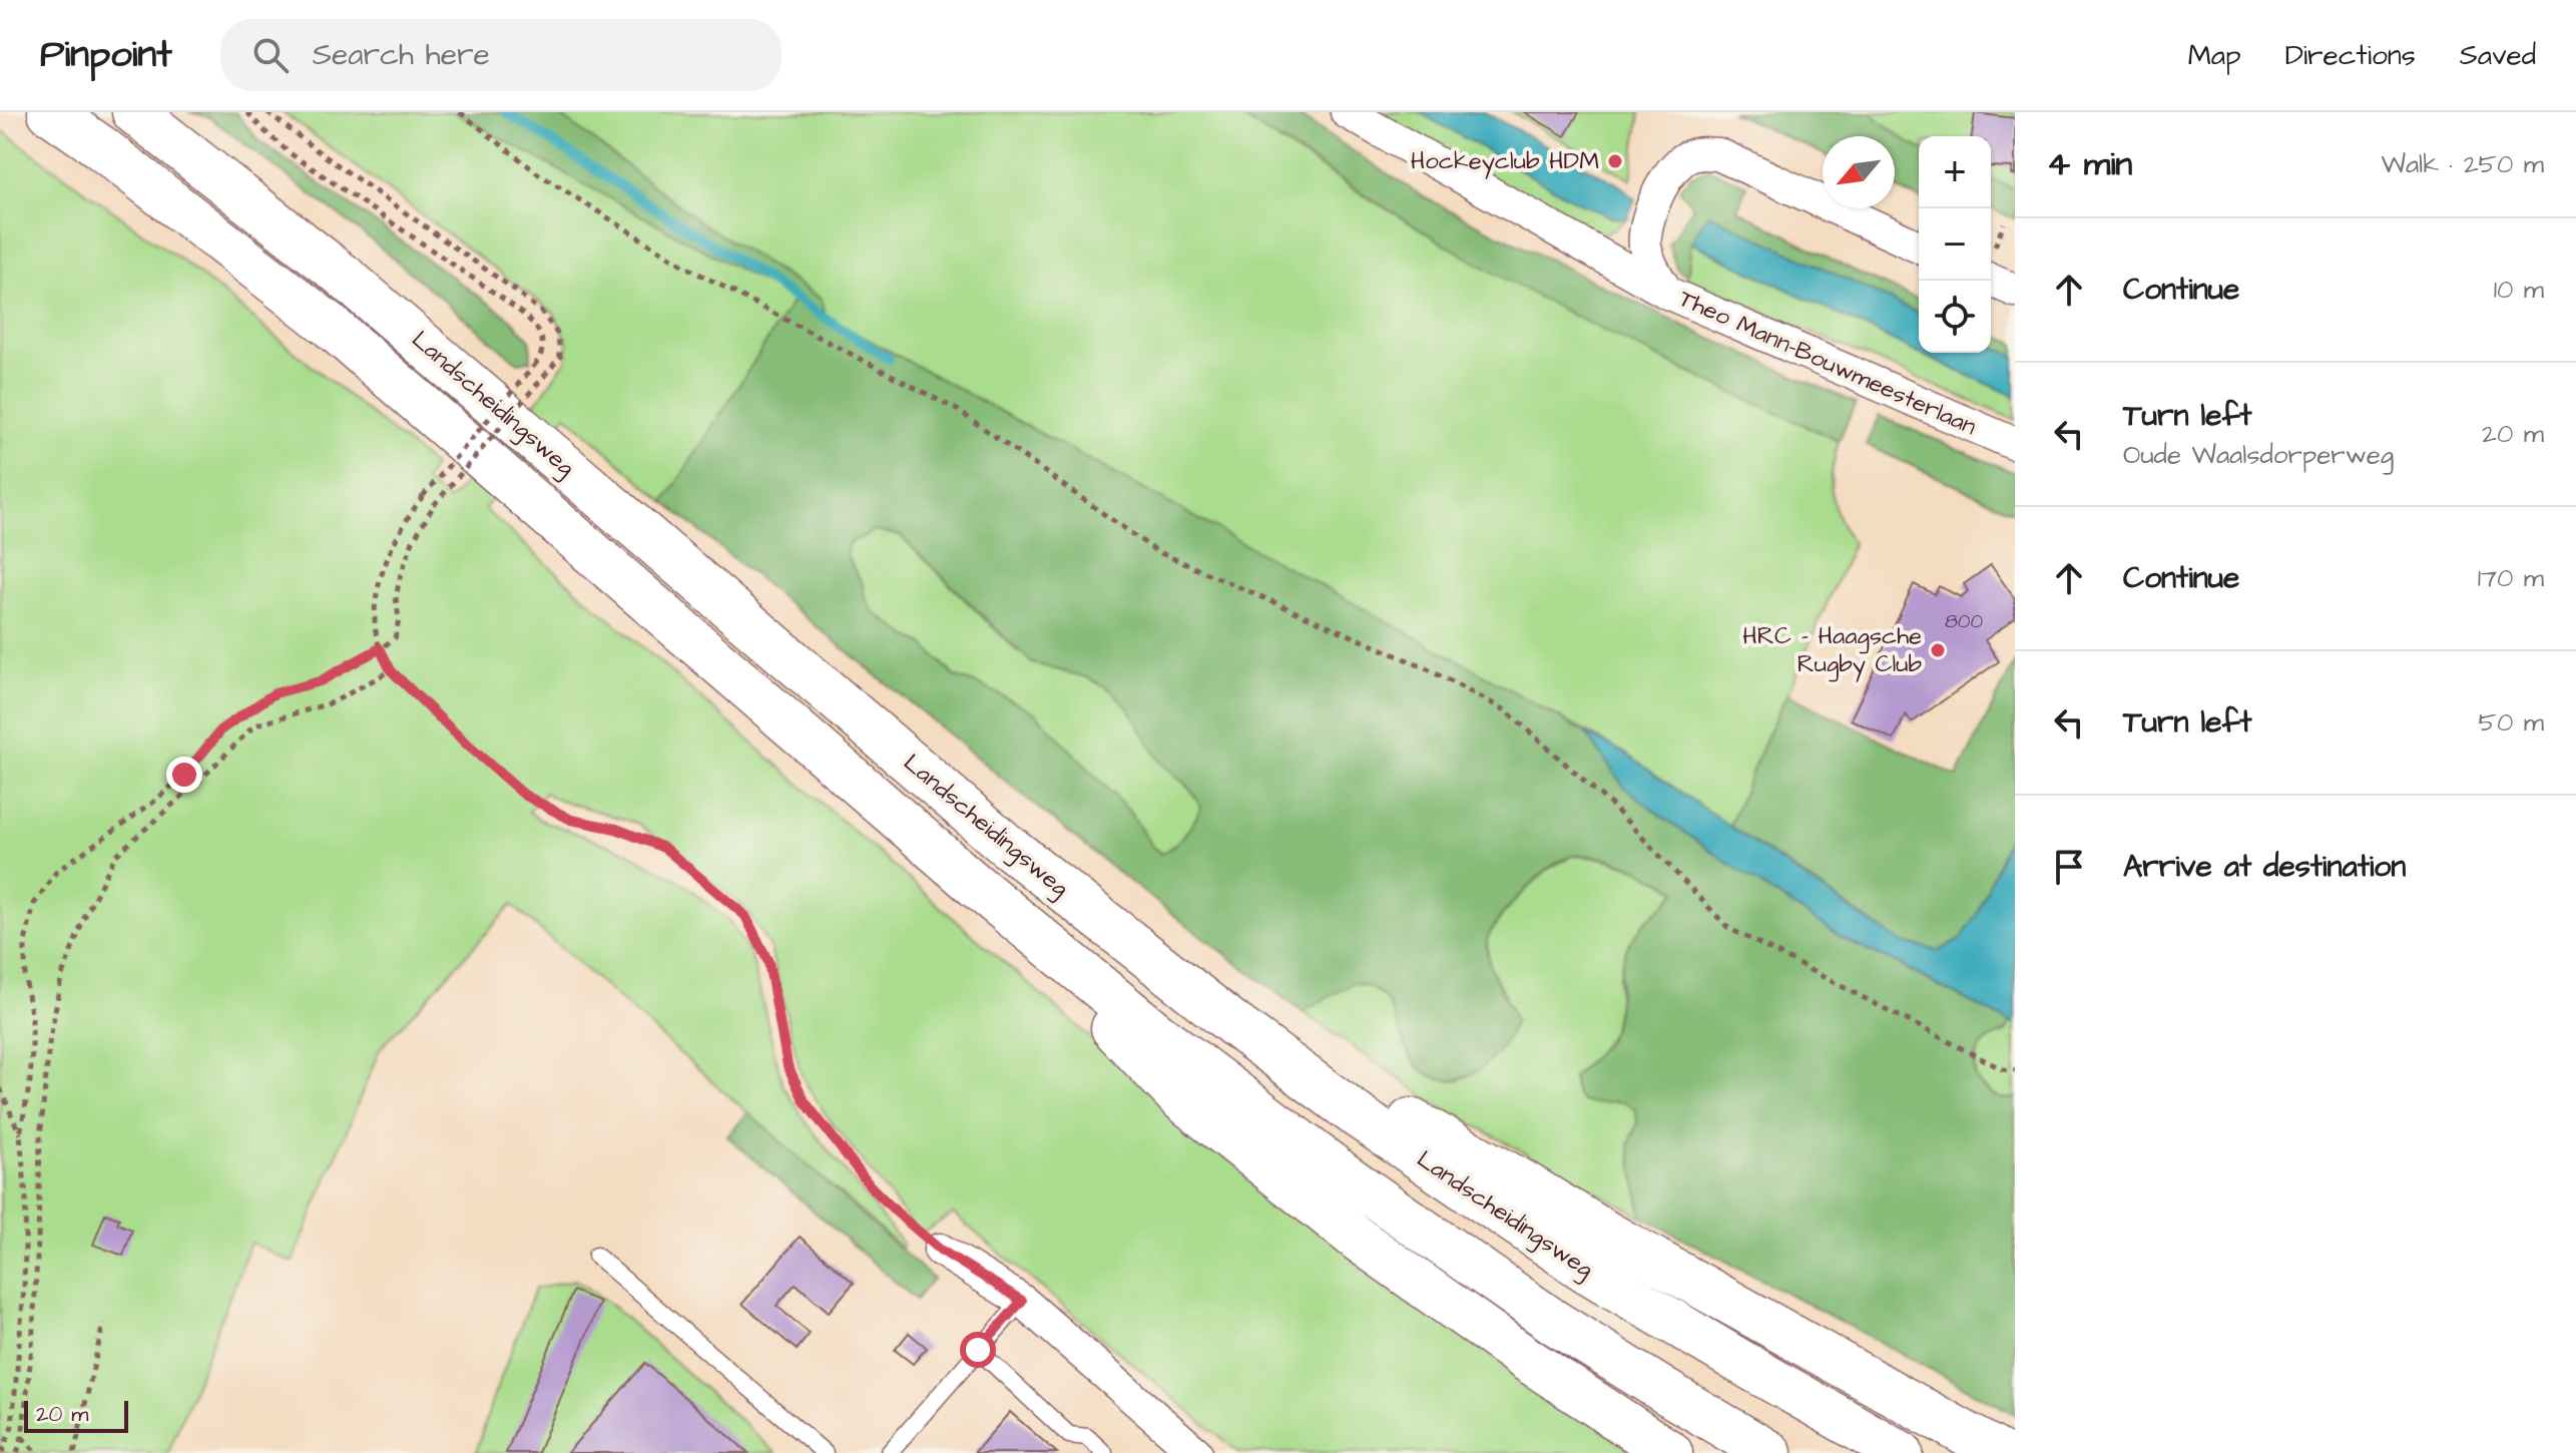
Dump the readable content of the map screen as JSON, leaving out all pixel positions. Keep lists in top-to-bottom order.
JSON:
{
  "streets": {
    "main road": ["Landscheidingsweg"],
    "street": ["Theo Mann-Bouwmeesterlaan"]
  },
  "places": ["Hockeyclub HDM", "HRC - Haagsche Rugby Club"],
  "house_numbers": ["800"],
  "scale_bar": "20 m",
  "north": "bottom left",
  "page": {
    "header": "Pinpoint",
    "search": "Search here",
    "nav": ["Map", "Directions", "Saved"],
    "heading": ["4 min", "Walk · 250 m"],
    "map_buttons": ["+", "−"],
    "list": [
      ["Continue", "10 m"],
      ["Turn left", "Oude Waalsdorperweg", "20 m"],
      ["Continue", "170 m"],
      ["Turn left", "50 m"],
      "Arrive at destination"
    ],
    "scale": "20 m"
  }
}
